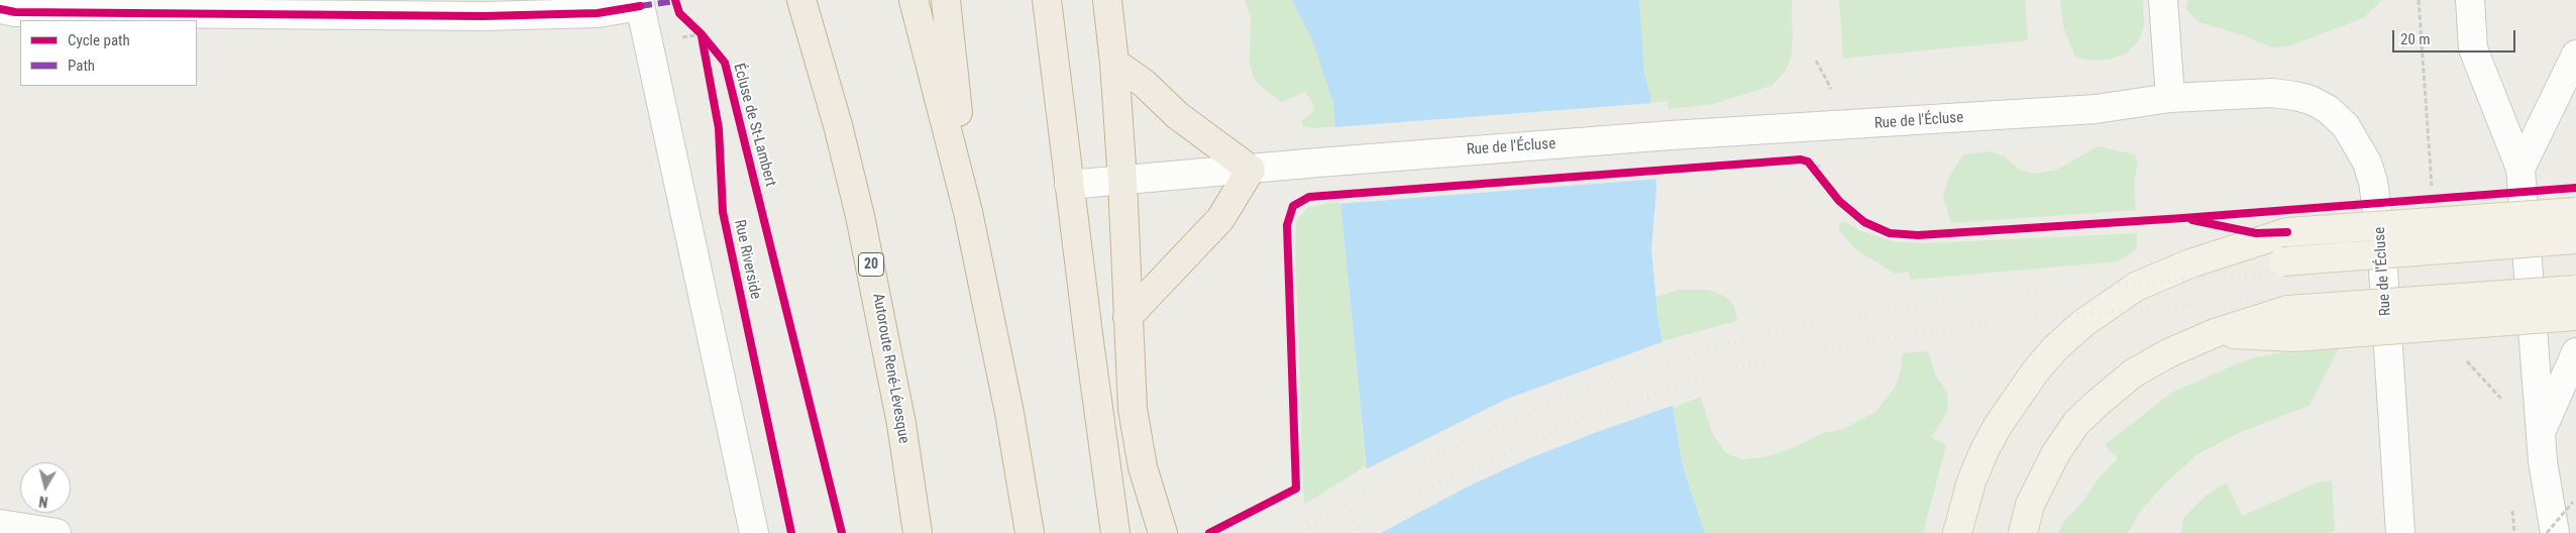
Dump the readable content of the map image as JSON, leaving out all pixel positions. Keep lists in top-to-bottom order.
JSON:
{
  "streets": {
    "highway": ["20", "Autoroute René-Lévesque"],
    "street": ["Rue de l'Écluse"],
    "cycle path": ["Écluse de St-Lambert", "Rue Riverside"]
  },
  "legend": ["Cycle path", "Path"],
  "scale_bar": "20 m",
  "north": "bottom"
}
